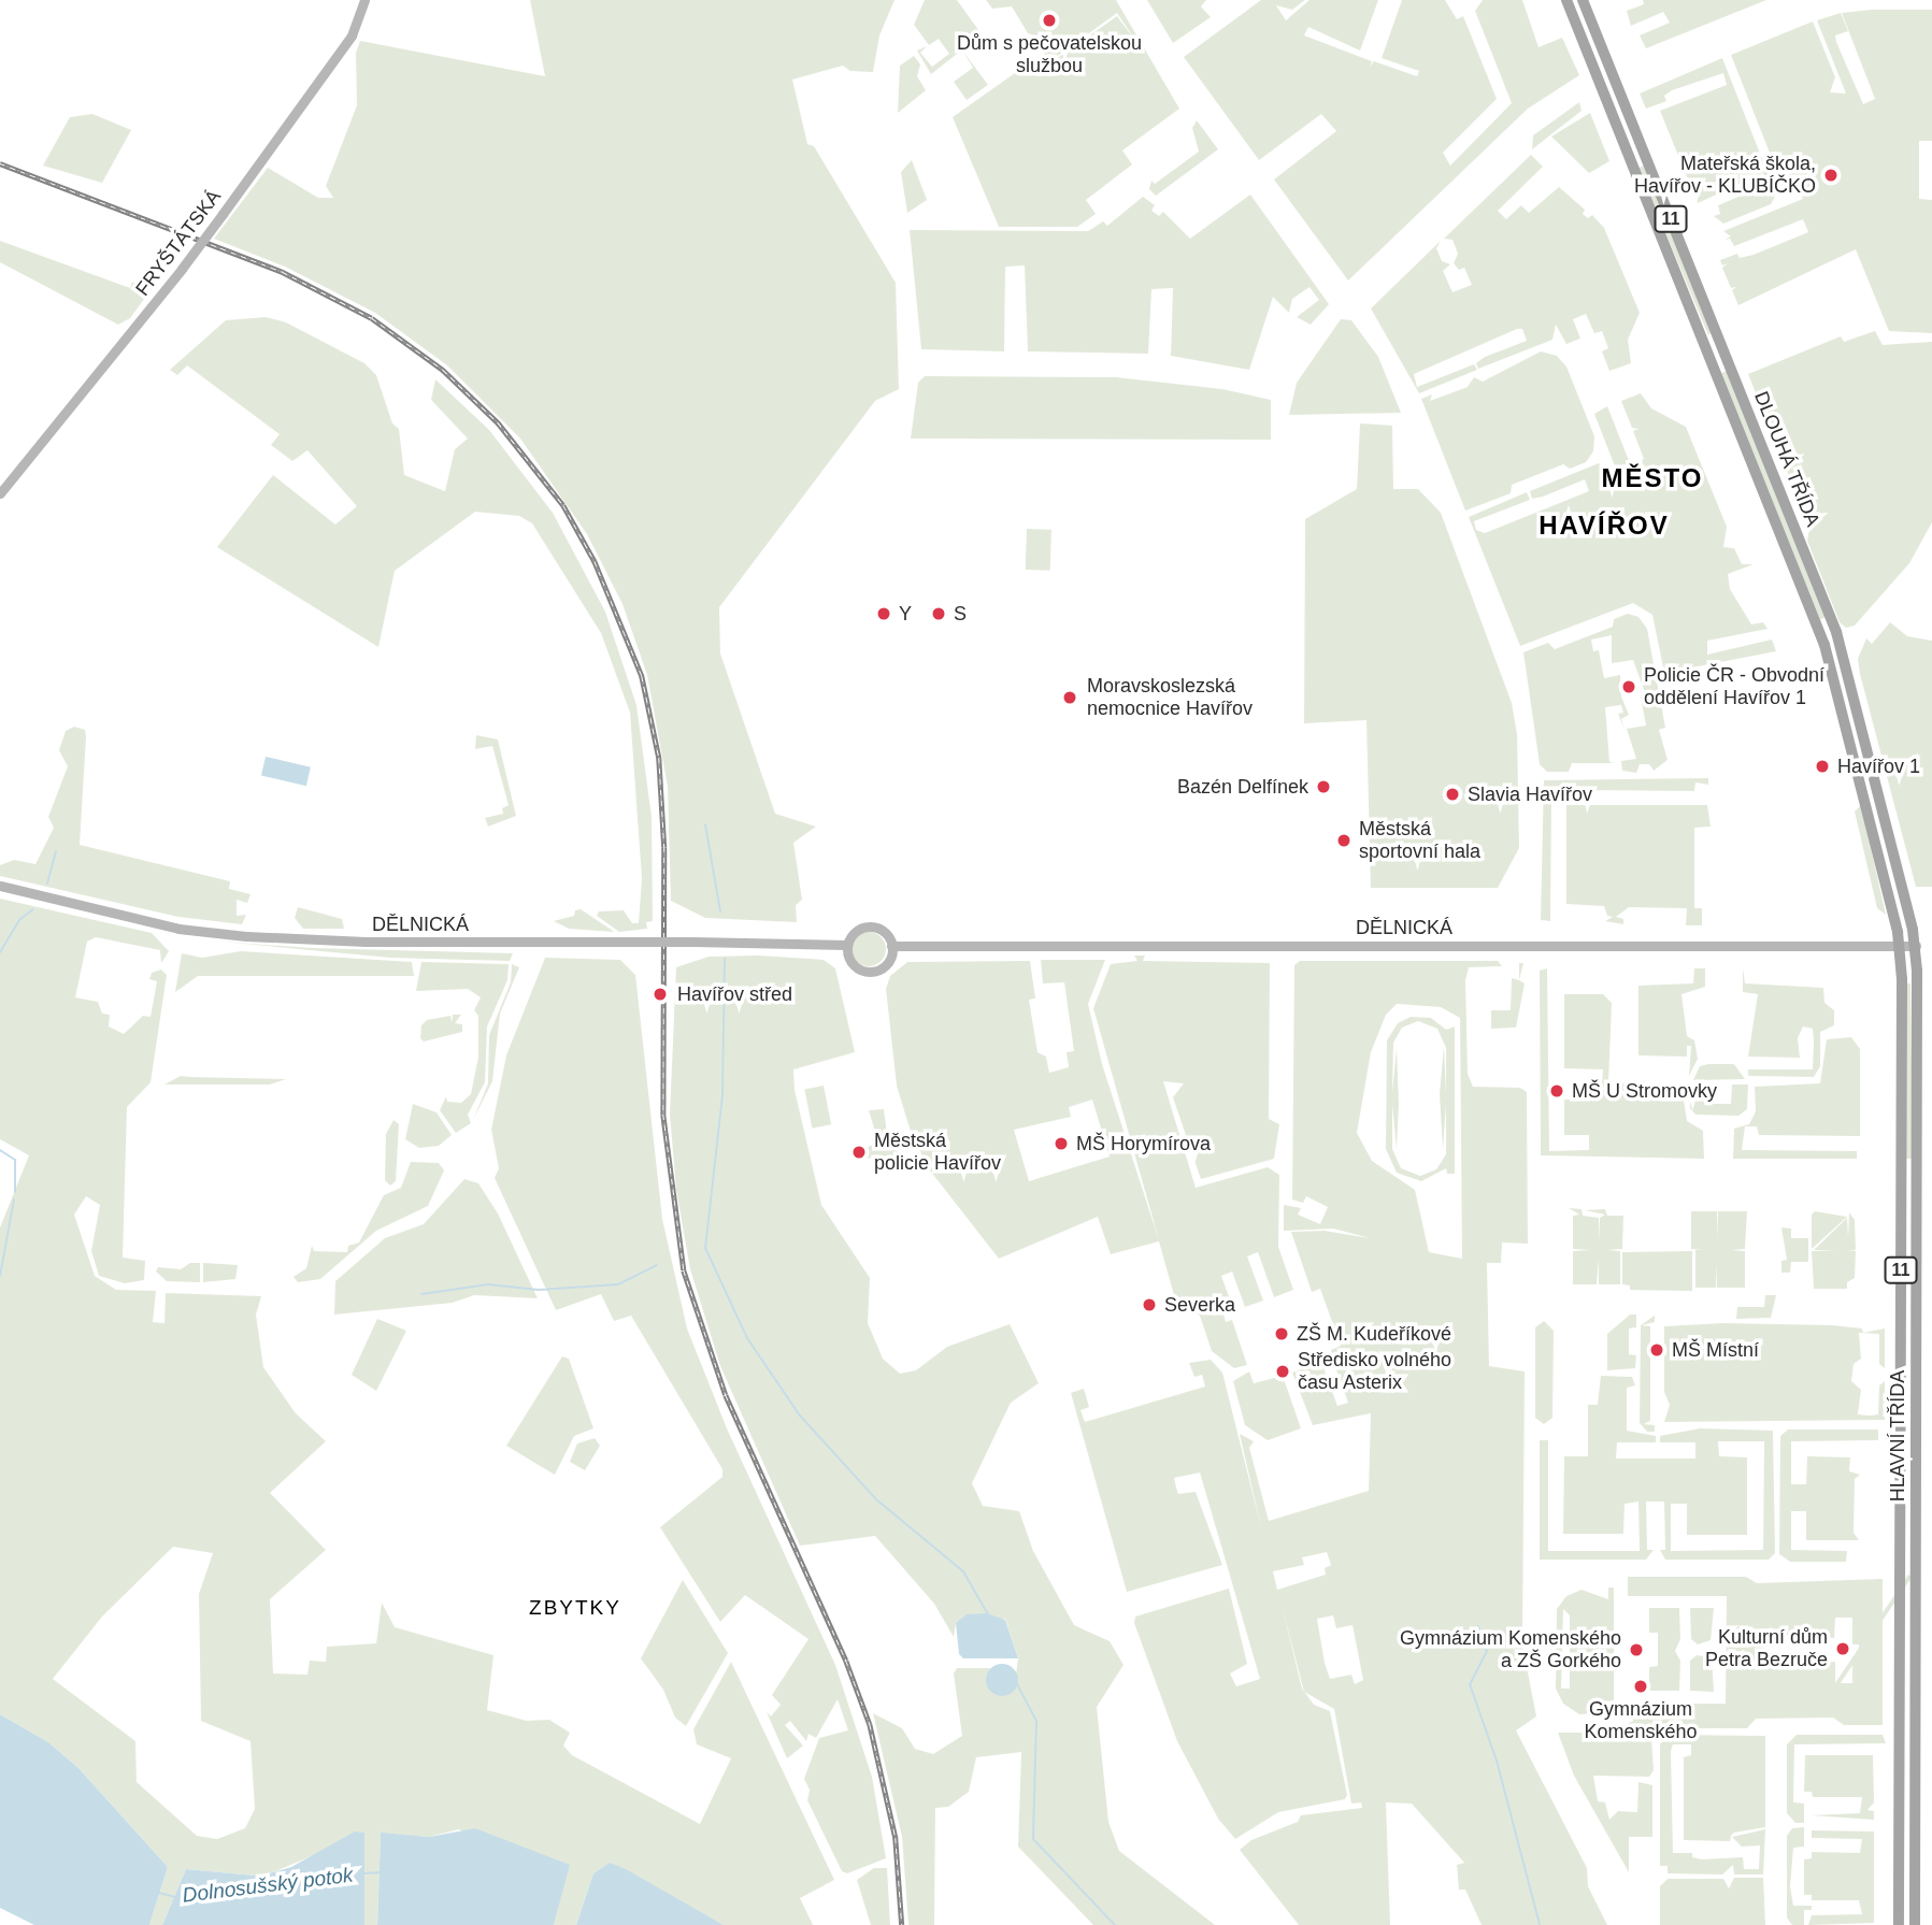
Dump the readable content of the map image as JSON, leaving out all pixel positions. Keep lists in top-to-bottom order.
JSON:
{
  "streets": {
    "main road": ["11", "DLOUHÁ TŘÍDA", "HLAVNÍ TŘÍDA"],
    "street": ["FRYŠTÁTSKÁ", "DĚLNICKÁ"]
  },
  "crossings": [
    ["11", "DLOUHÁ TŘÍDA"],
    ["11", "DĚLNICKÁ"],
    ["DLOUHÁ TŘÍDA", "DĚLNICKÁ"],
    ["DLOUHÁ TŘÍDA", "HLAVNÍ TŘÍDA"],
    ["DĚLNICKÁ", "HLAVNÍ TŘÍDA"]
  ],
  "districts": ["MĚSTO", "HAVÍŘOV", "ZBYTKY"],
  "water": ["Dolnosušský potok"],
  "places": [
    "Dům s pečovatelskou službou",
    "Mateřská škola, Havířov - KLUBÍČKO",
    "Y",
    "S",
    "Policie ČR - Obvodní oddělení Havířov 1",
    "Moravskoslezská nemocnice Havířov",
    "Havířov 1",
    "Bazén Delfínek",
    "Slavia Havířov",
    "Městská sportovní hala",
    "Havířov střed",
    "MŠ U Stromovky",
    "MŠ Horymírova",
    "Městská policie Havířov",
    "Severka",
    "ZŠ M. Kudeříkové",
    "MŠ Místní",
    "Středisko volného času Asterix",
    "Kulturní dům Petra Bezruče",
    "Gymnázium Komenského a ZŠ Gorkého",
    "Gymnázium Komenského"
  ]
}
